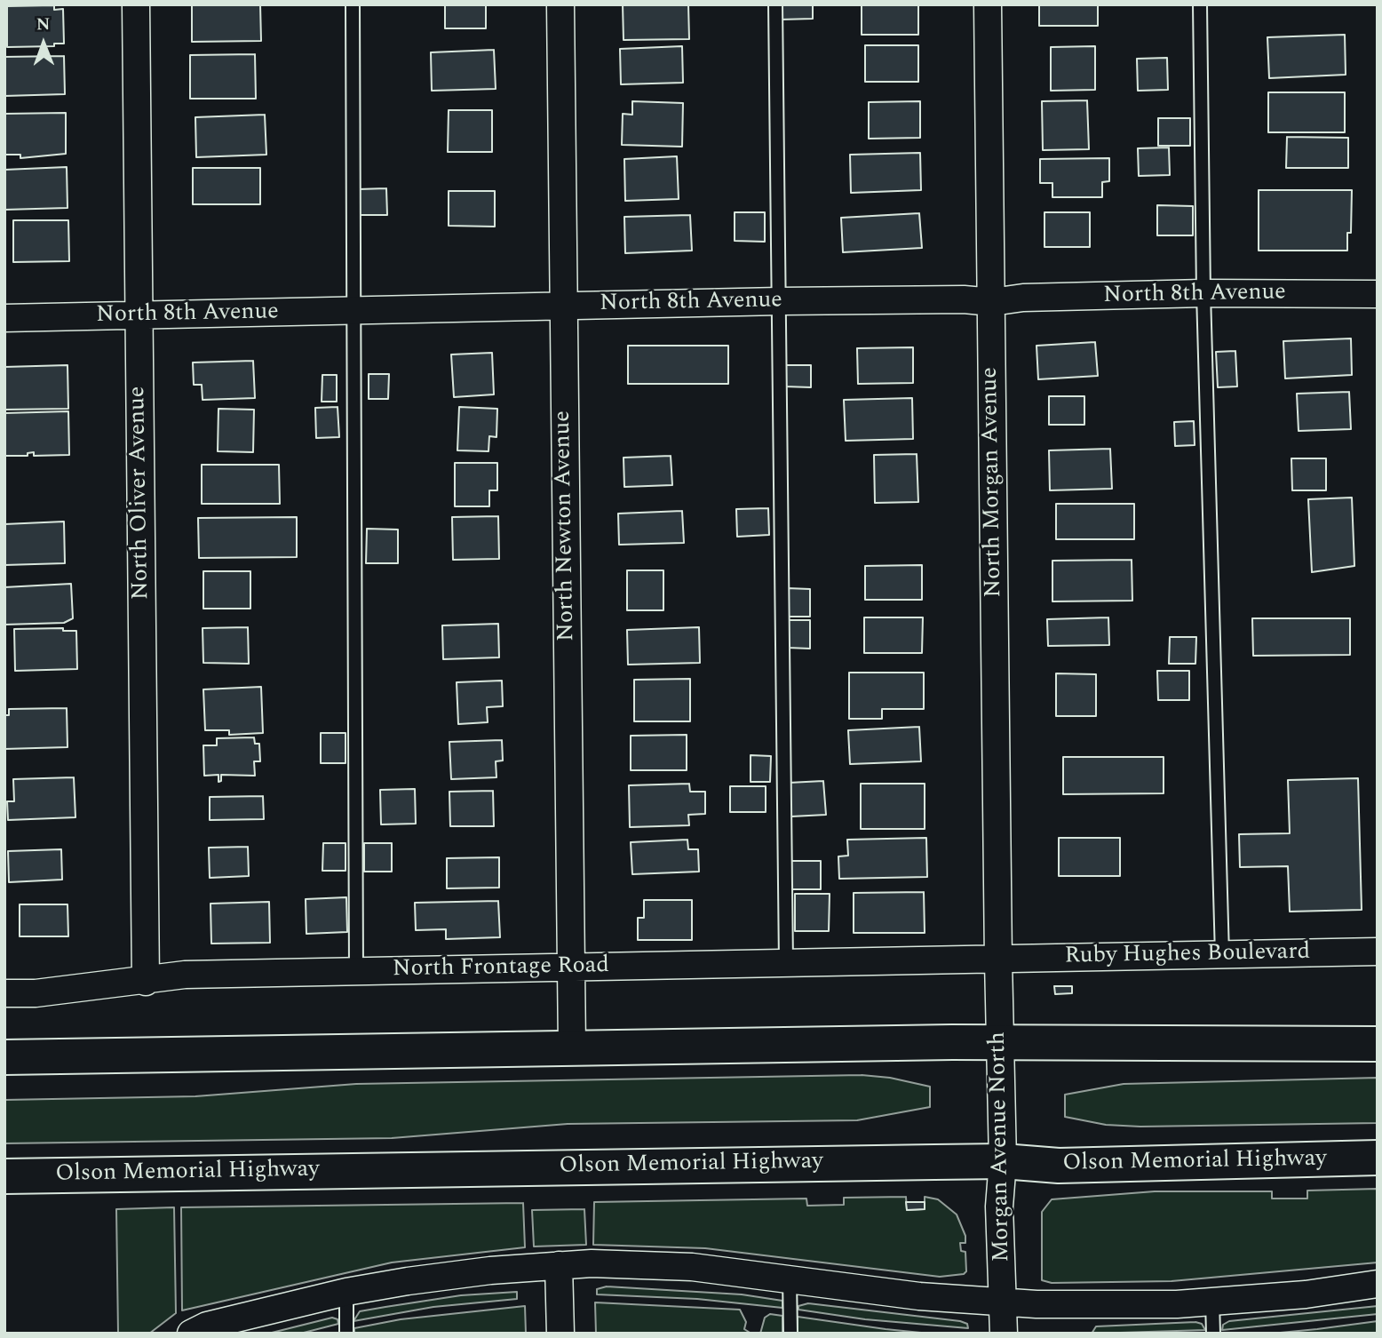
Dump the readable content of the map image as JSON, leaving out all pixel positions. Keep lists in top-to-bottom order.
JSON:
{
  "streets": {
    "main road": ["Olson Memorial Highway"],
    "street": [
      "North 8th Avenue",
      "North Morgan Avenue",
      "North Oliver Avenue",
      "North Newton Avenue",
      "Ruby Hughes Boulevard",
      "North Frontage Road",
      "Morgan Avenue North"
    ]
  },
  "crossings": [
    ["North 8th Avenue", "North Morgan Avenue"],
    ["North 8th Avenue", "North Oliver Avenue"],
    ["North 8th Avenue", "North Newton Avenue"],
    ["North Morgan Avenue", "Ruby Hughes Boulevard"],
    ["North Morgan Avenue", "North Frontage Road"],
    ["North Morgan Avenue", "Morgan Avenue North"],
    ["North Oliver Avenue", "North Frontage Road"],
    ["North Newton Avenue", "North Frontage Road"],
    ["Ruby Hughes Boulevard", "North Frontage Road"],
    ["Ruby Hughes Boulevard", "Morgan Avenue North"],
    ["North Frontage Road", "Morgan Avenue North"],
    ["Morgan Avenue North", "Olson Memorial Highway"]
  ],
  "north": "top"
}
